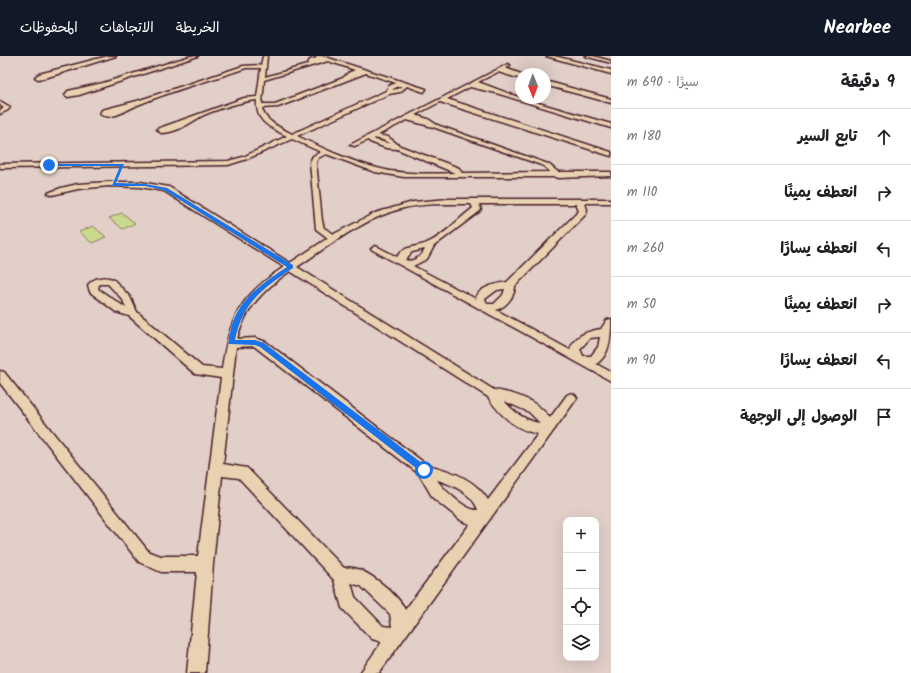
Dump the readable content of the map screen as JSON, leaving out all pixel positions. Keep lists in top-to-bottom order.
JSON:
{
  "north": "bottom",
  "page": {
    "header": "Nearbee",
    "nav": ["الخريطة", "الاتجاهات", "المحفوظات"],
    "heading": ["9 دقيقة", "سيرًا · 690 m"],
    "list": [
      ["تابع السير", "180 m"],
      ["انعطف يمينًا", "110 m"],
      ["انعطف يسارًا", "260 m"],
      ["انعطف يمينًا", "50 m"],
      ["انعطف يسارًا", "90 m"],
      "الوصول إلى الوجهة"
    ],
    "map_buttons": ["+", "−"]
  }
}
